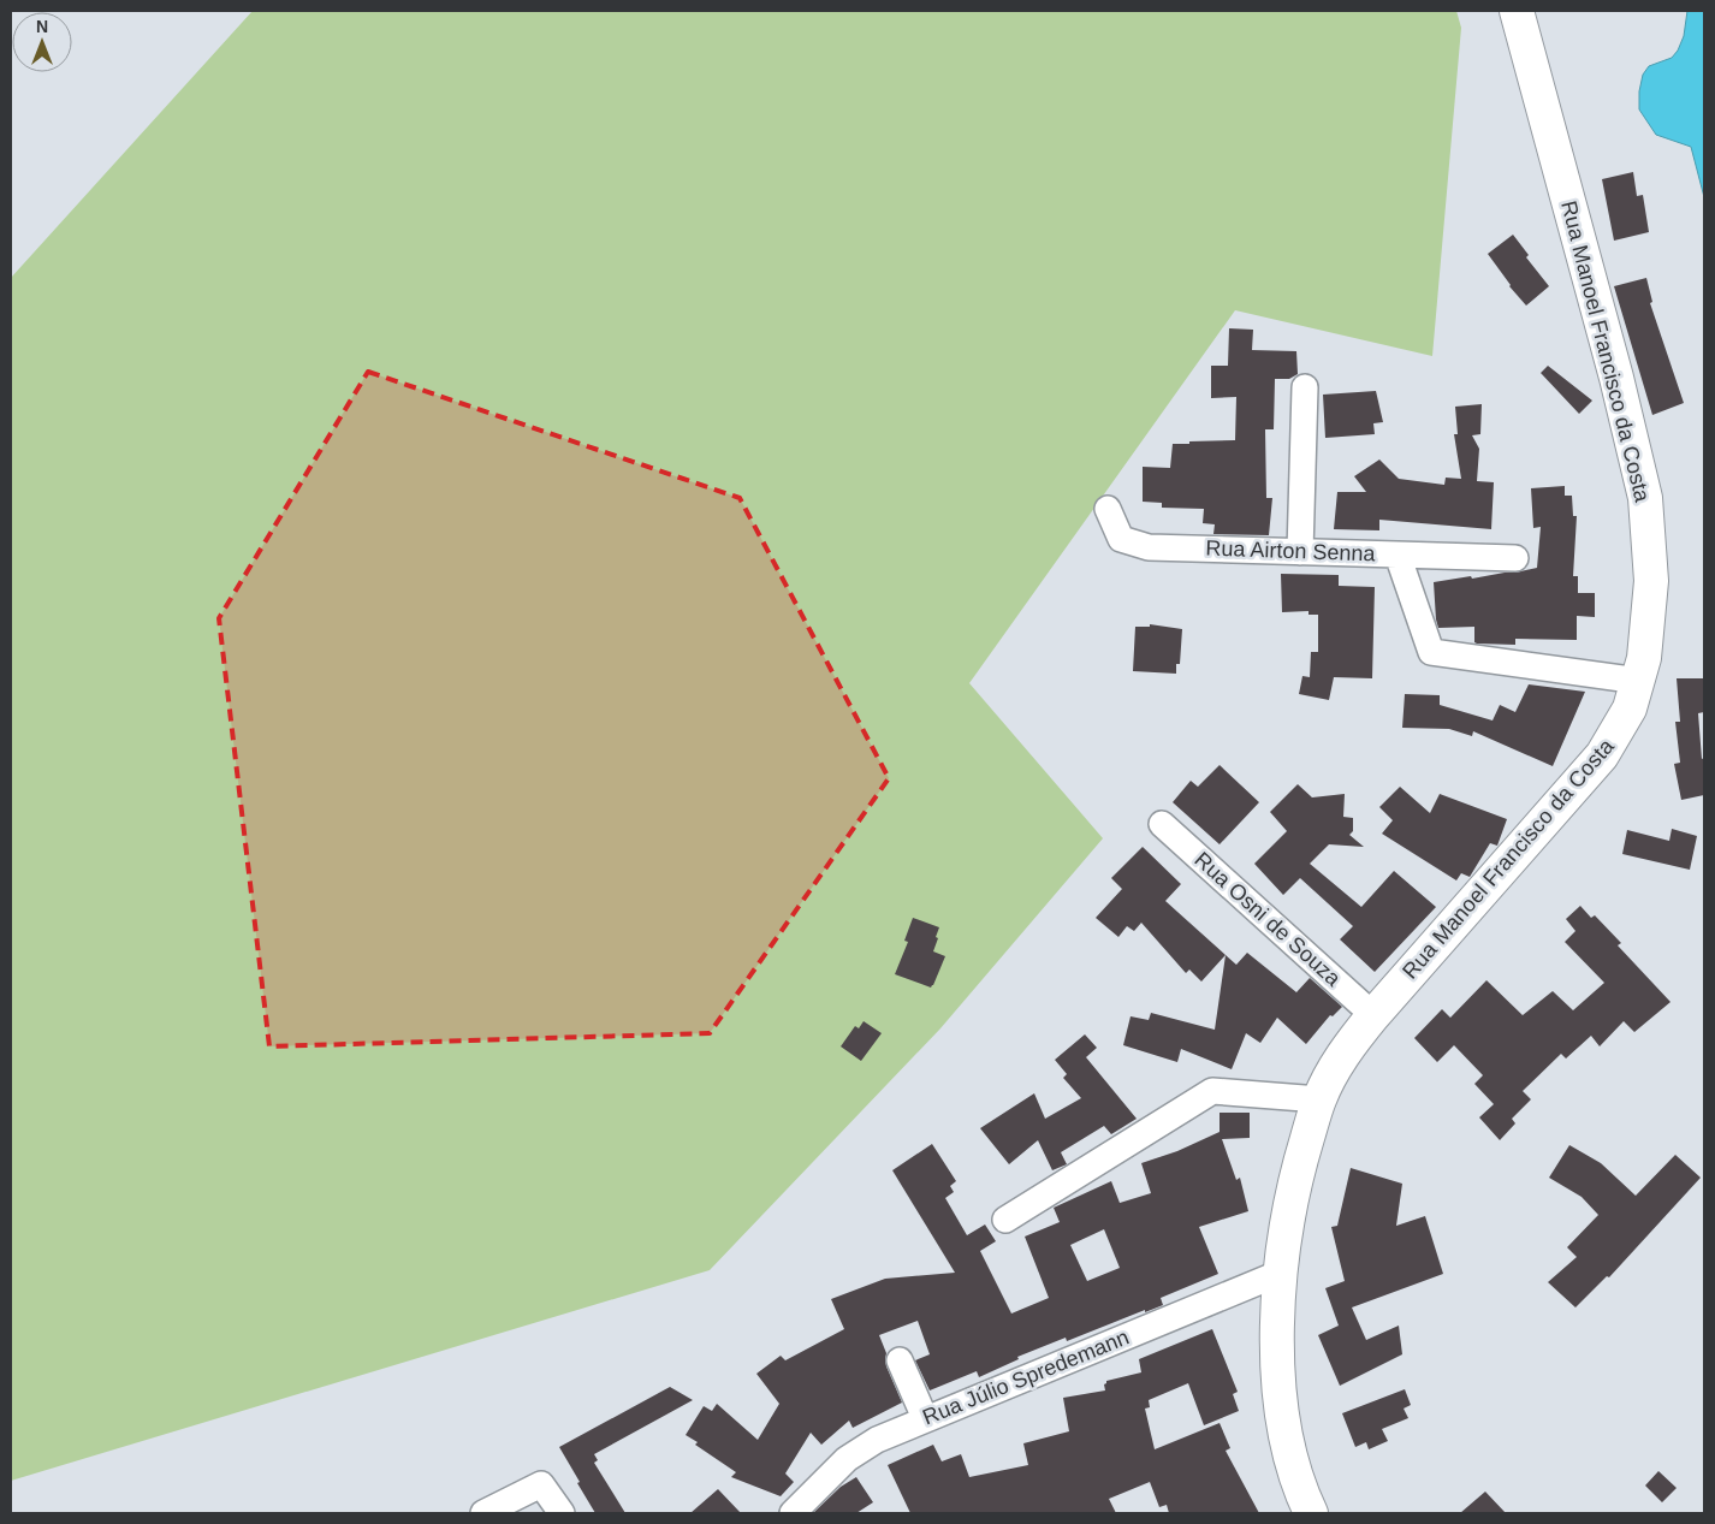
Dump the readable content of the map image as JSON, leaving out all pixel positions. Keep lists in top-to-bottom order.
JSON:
{
  "streets": {
    "main road": ["Rua Manoel Francisco da Costa"],
    "street": ["Rua Airton Senna", "Rua Osni de Souza", "Rua Júlio Spredemann"]
  },
  "crossings": [
    ["Rua Manoel Francisco da Costa", "Rua Airton Senna"],
    ["Rua Manoel Francisco da Costa", "Rua Osni de Souza"],
    ["Rua Manoel Francisco da Costa", "Rua Júlio Spredemann"]
  ],
  "north": "top"
}
